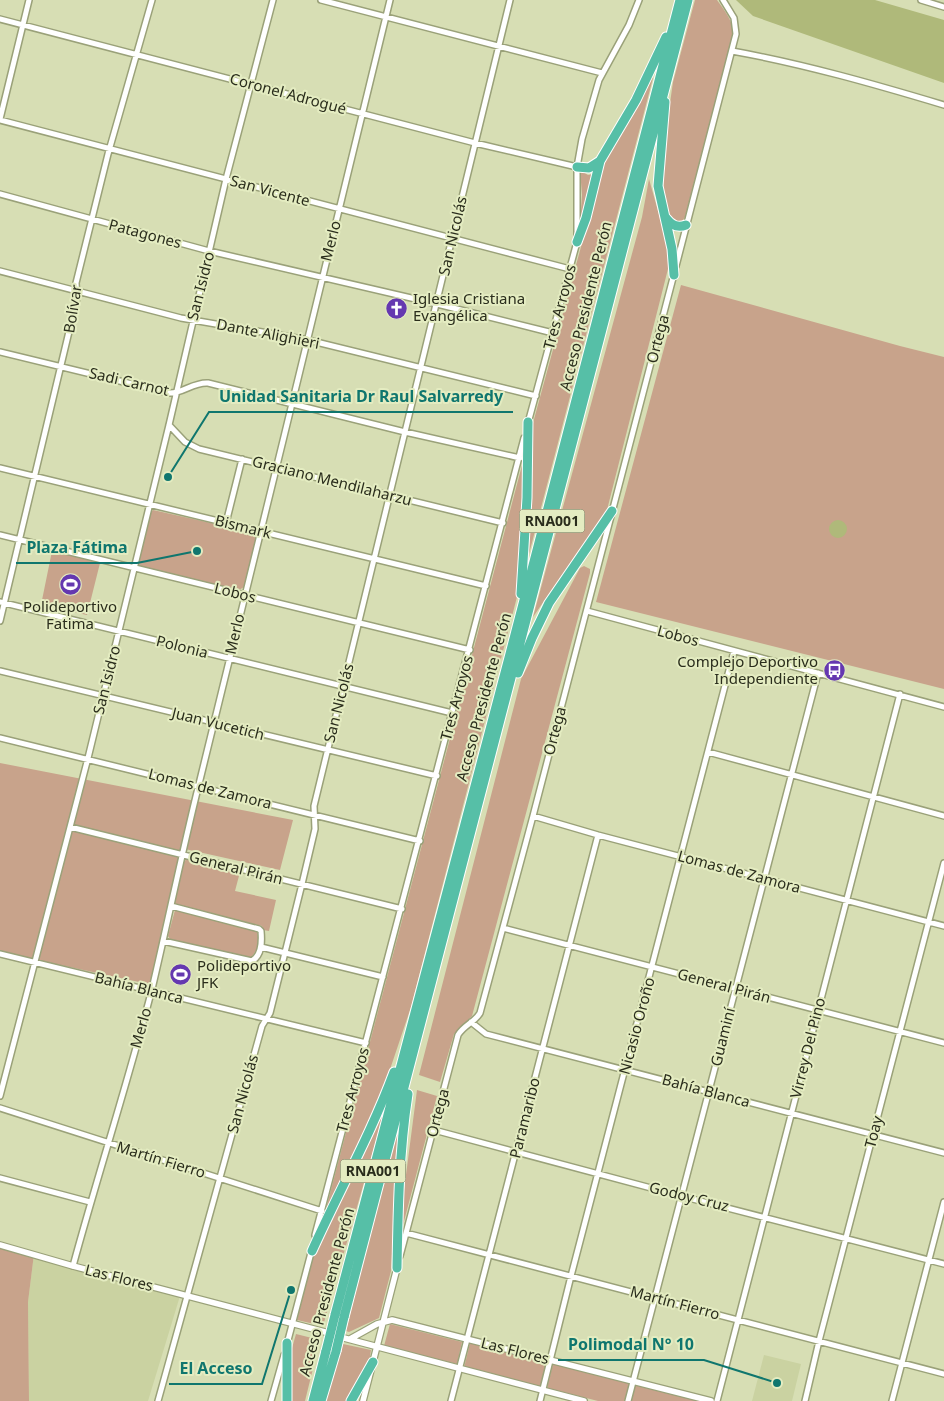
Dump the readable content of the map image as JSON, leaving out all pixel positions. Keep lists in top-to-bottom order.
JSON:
{
  "streets": {
    "highway": ["Acceso Presidente Perón", "RNA001"],
    "street": [
      "Coronel Adrogué",
      "San Vicente",
      "Patagones",
      "San Nicolás",
      "Merlo",
      "San Isidro",
      "Tres Arroyos",
      "Bolívar",
      "Dante Alighieri",
      "Ortega",
      "Sadi Carnot",
      "Graciano Mendilaharzu",
      "Bismark",
      "Lobos",
      "Polonia",
      "Juan Vucetich",
      "Lomas de Zamora",
      "General Pirán",
      "Bahía Blanca",
      "Nicasio Oroño",
      "Guaminí",
      "Virrey Del Pino",
      "Paramaribo",
      "Toay",
      "Martín Fierro",
      "Godoy Cruz",
      "Las Flores"
    ]
  },
  "crossings": [
    ["Coronel Adrogué", "San Nicolás"],
    ["Coronel Adrogué", "Merlo"],
    ["Coronel Adrogué", "San Isidro"],
    ["Coronel Adrogué", "Tres Arroyos"],
    ["Coronel Adrogué", "Bolívar"],
    ["San Vicente", "San Nicolás"],
    ["San Vicente", "Merlo"],
    ["San Vicente", "San Isidro"],
    ["San Vicente", "Tres Arroyos"],
    ["San Vicente", "Bolívar"],
    ["Patagones", "San Nicolás"],
    ["Patagones", "Merlo"],
    ["Patagones", "San Isidro"],
    ["Patagones", "Tres Arroyos"],
    ["Patagones", "Bolívar"],
    ["San Nicolás", "Dante Alighieri"],
    ["San Nicolás", "Sadi Carnot"],
    ["San Nicolás", "Graciano Mendilaharzu"],
    ["San Nicolás", "Bismark"],
    ["San Nicolás", "Lobos"],
    ["San Nicolás", "Polonia"],
    ["San Nicolás", "Juan Vucetich"],
    ["San Nicolás", "Lomas de Zamora"],
    ["San Nicolás", "General Pirán"],
    ["San Nicolás", "Bahía Blanca"],
    ["San Nicolás", "Martín Fierro"],
    ["San Nicolás", "Las Flores"],
    ["Merlo", "Dante Alighieri"],
    ["Merlo", "Sadi Carnot"],
    ["Merlo", "Graciano Mendilaharzu"],
    ["Merlo", "Bismark"],
    ["Merlo", "Lobos"],
    ["Merlo", "Polonia"],
    ["Merlo", "Juan Vucetich"],
    ["Merlo", "Lomas de Zamora"],
    ["Merlo", "General Pirán"],
    ["Merlo", "Bahía Blanca"],
    ["Merlo", "Martín Fierro"],
    ["Merlo", "Las Flores"],
    ["San Isidro", "Dante Alighieri"],
    ["San Isidro", "Sadi Carnot"],
    ["San Isidro", "Graciano Mendilaharzu"],
    ["San Isidro", "Bismark"],
    ["San Isidro", "Lobos"],
    ["San Isidro", "Polonia"],
    ["San Isidro", "Juan Vucetich"],
    ["San Isidro", "Lomas de Zamora"],
    ["San Isidro", "General Pirán"],
    ["San Isidro", "Bahía Blanca"],
    ["Tres Arroyos", "Dante Alighieri"],
    ["Tres Arroyos", "Sadi Carnot"],
    ["Tres Arroyos", "Graciano Mendilaharzu"],
    ["Tres Arroyos", "Bismark"],
    ["Tres Arroyos", "Lobos"],
    ["Tres Arroyos", "Polonia"],
    ["Tres Arroyos", "Juan Vucetich"],
    ["Tres Arroyos", "Lomas de Zamora"],
    ["Tres Arroyos", "General Pirán"],
    ["Tres Arroyos", "Bahía Blanca"],
    ["Tres Arroyos", "Martín Fierro"],
    ["Tres Arroyos", "Las Flores"],
    ["Bolívar", "Dante Alighieri"],
    ["Bolívar", "Sadi Carnot"],
    ["Bolívar", "Bismark"],
    ["Bolívar", "Lobos"],
    ["Bolívar", "Polonia"],
    ["Ortega", "Lobos"],
    ["Ortega", "Lomas de Zamora"],
    ["Ortega", "General Pirán"],
    ["Ortega", "Bahía Blanca"],
    ["Ortega", "Martín Fierro"],
    ["Ortega", "Godoy Cruz"],
    ["Ortega", "Las Flores"],
    ["Lobos", "Nicasio Oroño"],
    ["Lobos", "Guaminí"],
    ["Lobos", "Virrey Del Pino"],
    ["Lomas de Zamora", "Nicasio Oroño"],
    ["Lomas de Zamora", "Guaminí"],
    ["Lomas de Zamora", "Virrey Del Pino"],
    ["Lomas de Zamora", "Paramaribo"],
    ["Lomas de Zamora", "Toay"],
    ["General Pirán", "Nicasio Oroño"],
    ["General Pirán", "Guaminí"],
    ["General Pirán", "Virrey Del Pino"],
    ["General Pirán", "Paramaribo"],
    ["General Pirán", "Toay"],
    ["Bahía Blanca", "Nicasio Oroño"],
    ["Bahía Blanca", "Guaminí"],
    ["Bahía Blanca", "Virrey Del Pino"],
    ["Bahía Blanca", "Paramaribo"],
    ["Bahía Blanca", "Toay"],
    ["Nicasio Oroño", "Martín Fierro"],
    ["Nicasio Oroño", "Godoy Cruz"],
    ["Nicasio Oroño", "Las Flores"],
    ["Guaminí", "Martín Fierro"],
    ["Guaminí", "Godoy Cruz"],
    ["Guaminí", "Las Flores"],
    ["Virrey Del Pino", "Martín Fierro"],
    ["Virrey Del Pino", "Godoy Cruz"],
    ["Paramaribo", "Martín Fierro"],
    ["Paramaribo", "Godoy Cruz"],
    ["Paramaribo", "Las Flores"],
    ["Toay", "Martín Fierro"],
    ["Toay", "Godoy Cruz"]
  ],
  "places": {
    "church": ["Iglesia Cristiana Evangélica"],
    "other": [
      "Unidad Sanitaria Dr Raul Salvarredy",
      "Plaza Fátima",
      "El Acceso",
      "Polimodal N° 10"
    ],
    "sports": ["Polideportivo Fatima", "Polideportivo JFK"],
    "bus stop": ["Complejo Deportivo Independiente"]
  }
}
